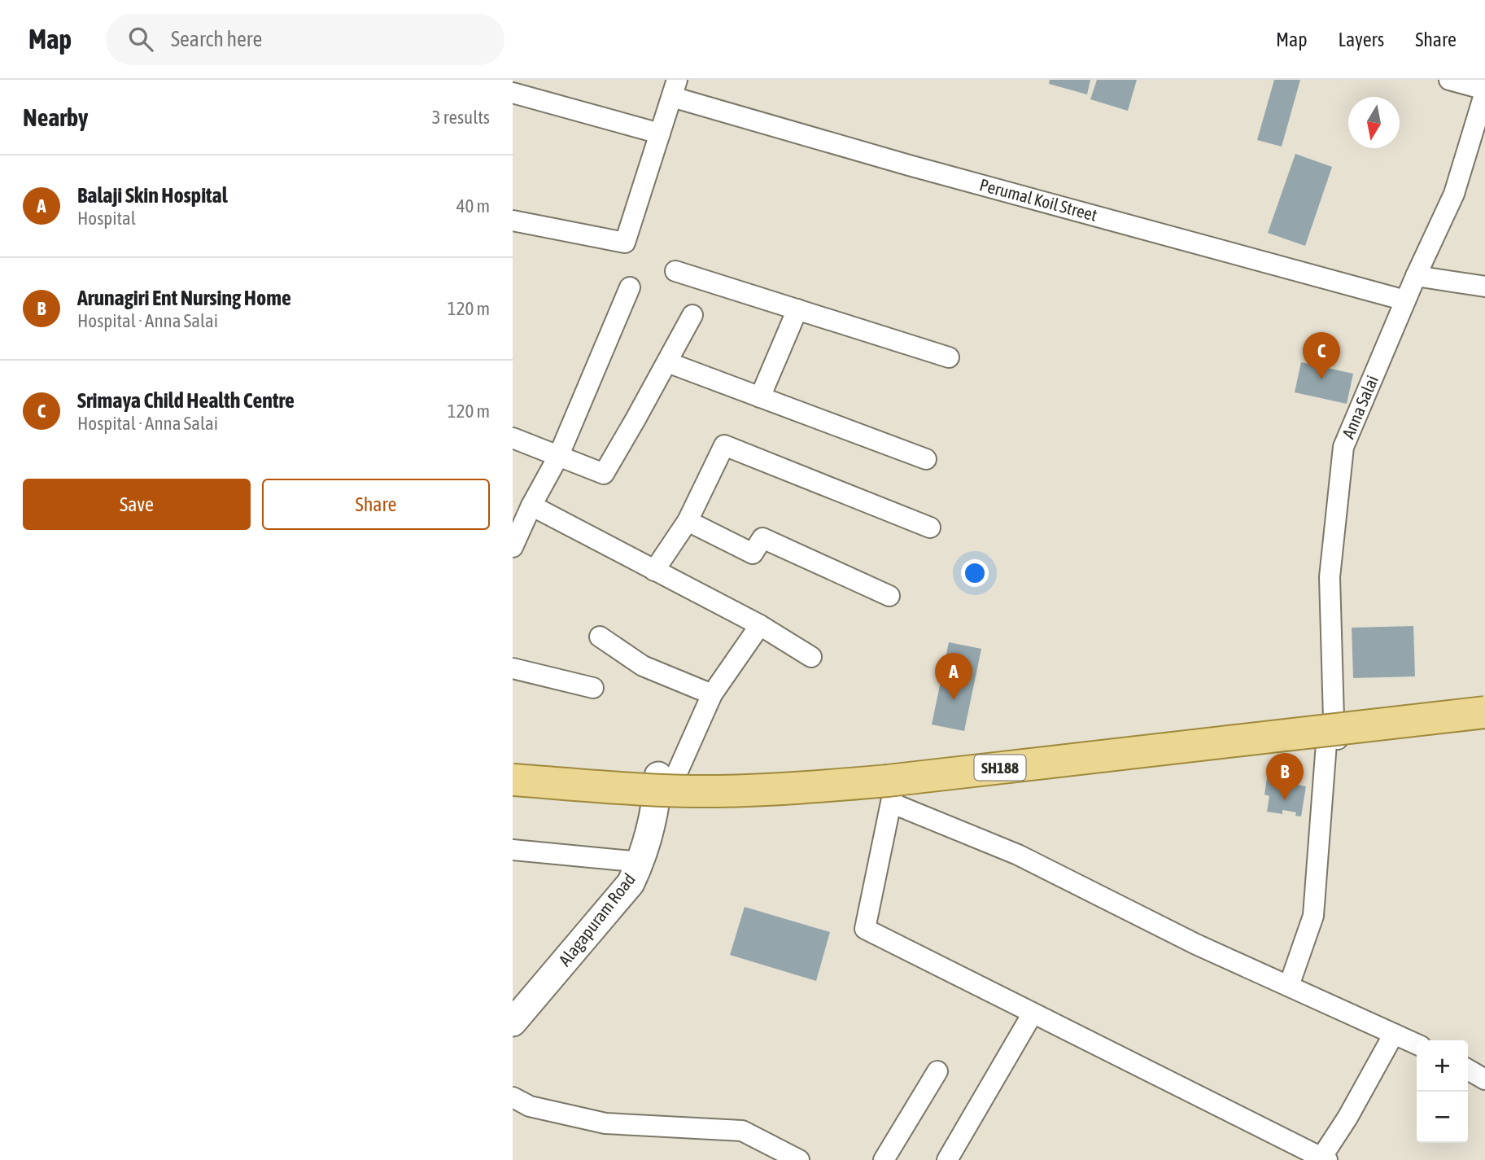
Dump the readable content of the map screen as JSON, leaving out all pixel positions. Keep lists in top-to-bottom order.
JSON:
{
  "streets": {
    "main road": ["SH188", "Alagapuram Road"],
    "street": ["Perumal Koil Street", "Anna Salai"]
  },
  "crossings": [
    ["Perumal Koil Street", "Anna Salai"]
  ],
  "north": "bottom",
  "page": {
    "header": "Map",
    "search": "Search here",
    "nav": ["Map", "Layers", "Share"],
    "heading": ["Nearby", "3 results"],
    "list": [
      {
        "mark": "A",
        "name": "Balaji Skin Hospital",
        "note": "Hospital",
        "value": "40 m"
      },
      {
        "mark": "B",
        "name": "Arunagiri Ent Nursing Home",
        "note": "Hospital · Anna Salai",
        "value": "120 m"
      },
      {
        "mark": "C",
        "name": "Srimaya Child Health Centre",
        "note": "Hospital · Anna Salai",
        "value": "120 m"
      }
    ],
    "pins": ["C", "A", "B"],
    "buttons": ["Save", "Share"],
    "map_buttons": ["+", "−"]
  }
}
